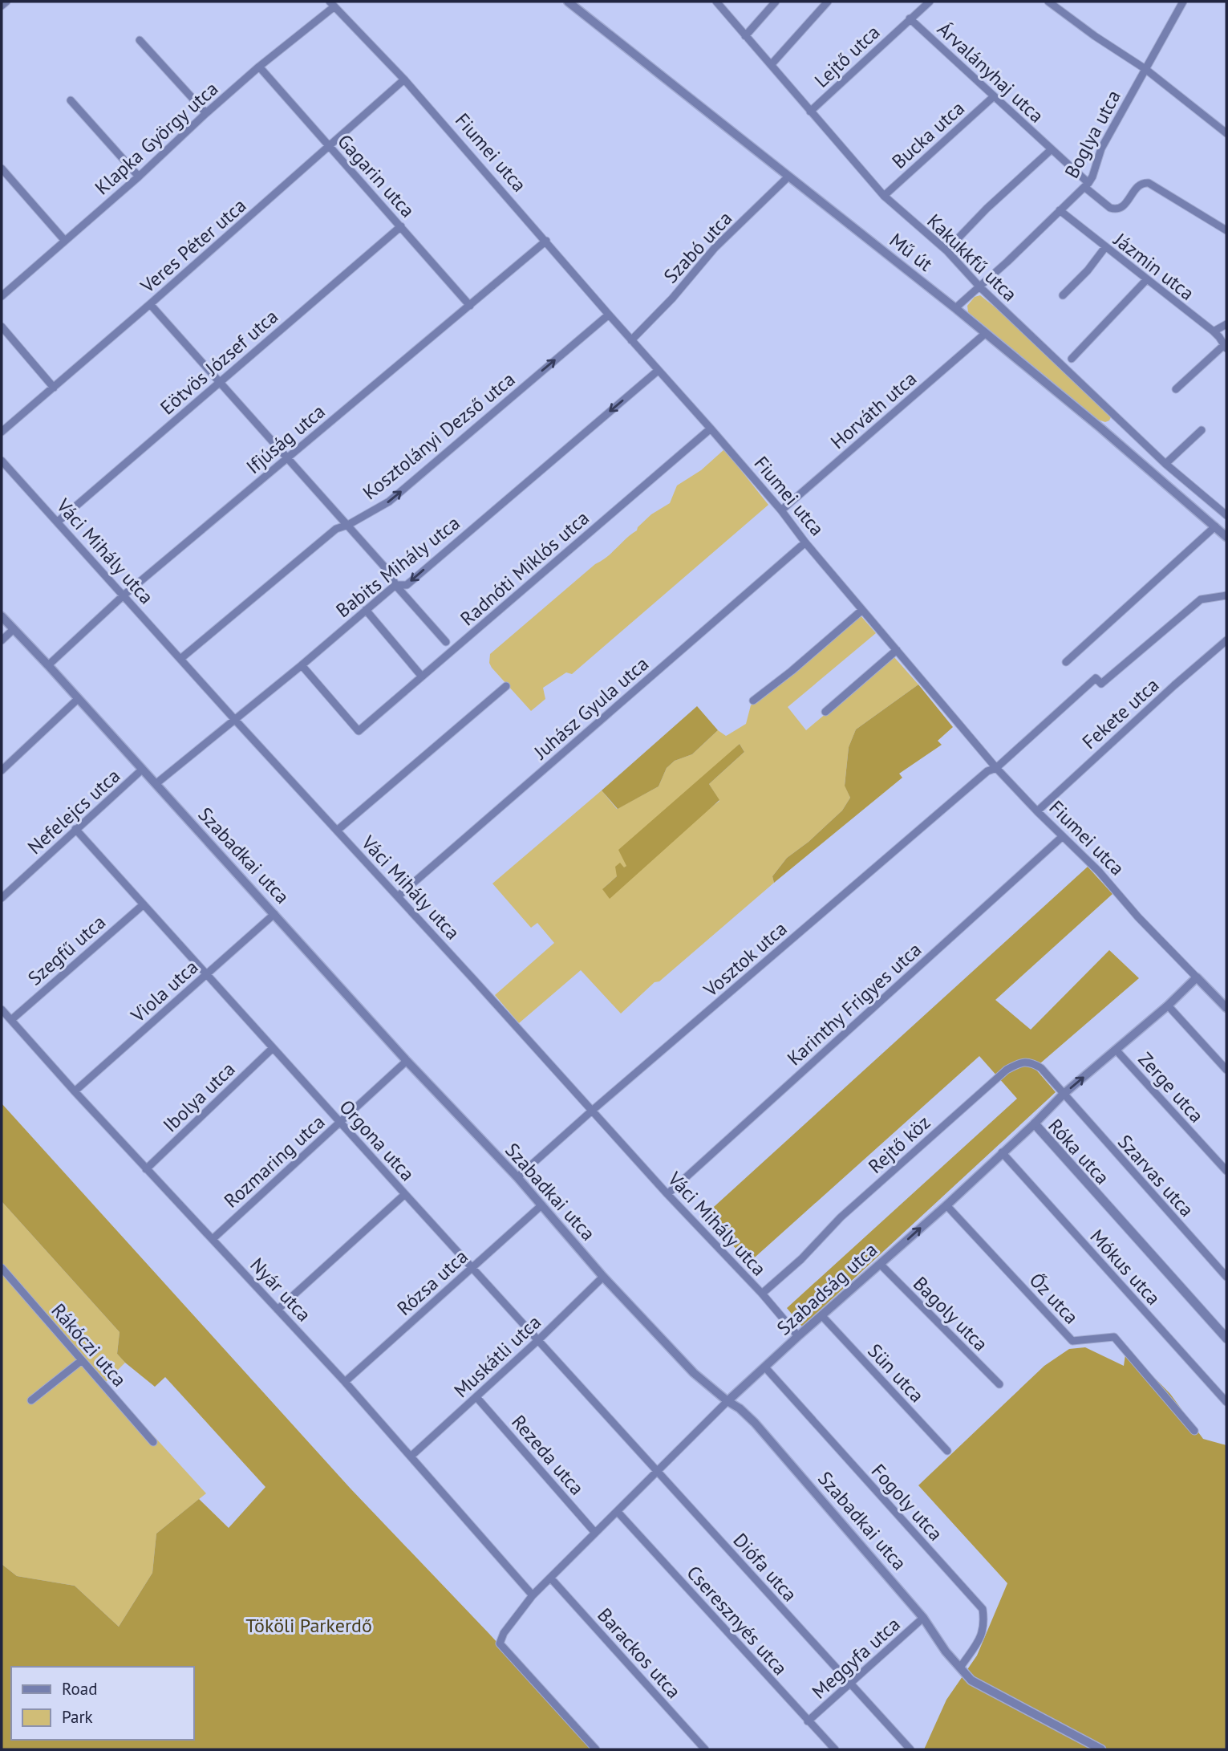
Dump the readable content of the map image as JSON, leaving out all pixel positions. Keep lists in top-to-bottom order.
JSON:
{
  "streets": {
    "street": [
      "Lejtő utca",
      "Árvalányhaj utca",
      "Boglya utca",
      "Bucka utca",
      "Klapka György utca",
      "Fiumei utca",
      "Gagarin utca",
      "Veres Péter utca",
      "Szabó utca",
      "Mű út",
      "Kakukkfű utca",
      "Jázmin utca",
      "Eötvös József utca",
      "Horváth utca",
      "Kosztolányi Dezső utca",
      "Ifjúság utca",
      "Váci Mihály utca",
      "Babits Mihály utca",
      "Radnóti Miklós utca",
      "Juhász Gyula utca",
      "Fekete utca",
      "Nefelejcs utca",
      "Szabadkai utca",
      "Szegfű utca",
      "Vosztok utca",
      "Viola utca",
      "Karinthy Frigyes utca",
      "Zerge utca",
      "Ibolya utca",
      "Orgona utca",
      "Rejtő köz",
      "Róka utca",
      "Rozmaring utca",
      "Szarvas utca",
      "Mókus utca",
      "Rózsa utca",
      "Szabadság utca",
      "Nyár utca",
      "Őz utca",
      "Bagoly utca",
      "Rákóczi utca",
      "Muskátli utca",
      "Sün utca",
      "Rezeda utca",
      "Fogoly utca",
      "Diófa utca",
      "Cseresznyés utca",
      "Barackos utca",
      "Meggyfa utca"
    ]
  },
  "crossings": [
    ["Lejtő utca", "Árvalányhaj utca"],
    ["Lejtő utca", "Kakukkfű utca"],
    ["Árvalányhaj utca", "Boglya utca"],
    ["Árvalányhaj utca", "Bucka utca"],
    ["Árvalányhaj utca", "Kakukkfű utca"],
    ["Boglya utca", "Mű út"],
    ["Boglya utca", "Kakukkfű utca"],
    ["Boglya utca", "Jázmin utca"],
    ["Bucka utca", "Kakukkfű utca"],
    ["Klapka György utca", "Fiumei utca"],
    ["Klapka György utca", "Gagarin utca"],
    ["Fiumei utca", "Veres Péter utca"],
    ["Fiumei utca", "Szabó utca"],
    ["Fiumei utca", "Horváth utca"],
    ["Fiumei utca", "Kosztolányi Dezső utca"],
    ["Fiumei utca", "Ifjúság utca"],
    ["Fiumei utca", "Babits Mihály utca"],
    ["Fiumei utca", "Radnóti Miklós utca"],
    ["Fiumei utca", "Juhász Gyula utca"],
    ["Fiumei utca", "Fekete utca"],
    ["Fiumei utca", "Vosztok utca"],
    ["Fiumei utca", "Karinthy Frigyes utca"],
    ["Fiumei utca", "Szabadság utca"],
    ["Gagarin utca", "Veres Péter utca"],
    ["Gagarin utca", "Eötvös József utca"],
    ["Gagarin utca", "Ifjúság utca"],
    ["Szabó utca", "Mű út"],
    ["Mű út", "Horváth utca"],
    ["Eötvös József utca", "Váci Mihály utca"],
    ["Kosztolányi Dezső utca", "Váci Mihály utca"],
    ["Ifjúság utca", "Váci Mihály utca"],
    ["Ifjúság utca", "Szabadkai utca"],
    ["Váci Mihály utca", "Babits Mihály utca"],
    ["Váci Mihály utca", "Juhász Gyula utca"],
    ["Váci Mihály utca", "Vosztok utca"],
    ["Váci Mihály utca", "Karinthy Frigyes utca"],
    ["Váci Mihály utca", "Rejtő köz"],
    ["Váci Mihály utca", "Szabadság utca"],
    ["Babits Mihály utca", "Radnóti Miklós utca"],
    ["Babits Mihály utca", "Szabadkai utca"],
    ["Nefelejcs utca", "Szabadkai utca"],
    ["Nefelejcs utca", "Orgona utca"],
    ["Szabadkai utca", "Vosztok utca"],
    ["Szabadkai utca", "Viola utca"],
    ["Szabadkai utca", "Rozmaring utca"],
    ["Szabadkai utca", "Rózsa utca"],
    ["Szabadkai utca", "Szabadság utca"],
    ["Szabadkai utca", "Muskátli utca"],
    ["Szabadkai utca", "Fogoly utca"],
    ["Szabadkai utca", "Meggyfa utca"],
    ["Szegfű utca", "Orgona utca"],
    ["Szegfű utca", "Nyár utca"],
    ["Viola utca", "Orgona utca"],
    ["Viola utca", "Nyár utca"],
    ["Zerge utca", "Szabadság utca"],
    ["Ibolya utca", "Orgona utca"],
    ["Ibolya utca", "Nyár utca"],
    ["Orgona utca", "Rozmaring utca"],
    ["Orgona utca", "Rózsa utca"],
    ["Orgona utca", "Szabadság utca"],
    ["Orgona utca", "Muskátli utca"],
    ["Orgona utca", "Diófa utca"],
    ["Rejtő köz", "Szarvas utca"],
    ["Rejtő köz", "Szabadság utca"],
    ["Róka utca", "Szabadság utca"],
    ["Rozmaring utca", "Nyár utca"],
    ["Szarvas utca", "Szabadság utca"],
    ["Mókus utca", "Szabadság utca"],
    ["Rózsa utca", "Nyár utca"],
    ["Szabadság utca", "Nyár utca"],
    ["Szabadság utca", "Őz utca"],
    ["Szabadság utca", "Bagoly utca"],
    ["Szabadság utca", "Sün utca"],
    ["Szabadság utca", "Rezeda utca"],
    ["Szabadság utca", "Fogoly utca"],
    ["Szabadság utca", "Diófa utca"],
    ["Szabadság utca", "Cseresznyés utca"],
    ["Szabadság utca", "Barackos utca"],
    ["Nyár utca", "Muskátli utca"],
    ["Muskátli utca", "Rezeda utca"],
    ["Diófa utca", "Meggyfa utca"],
    ["Cseresznyés utca", "Meggyfa utca"]
  ],
  "one_way": ["Kosztolányi Dezső utca", "Babits Mihály utca"],
  "parks": ["Tököli Parkerdő"],
  "legend": ["Road", "Park"]
}
